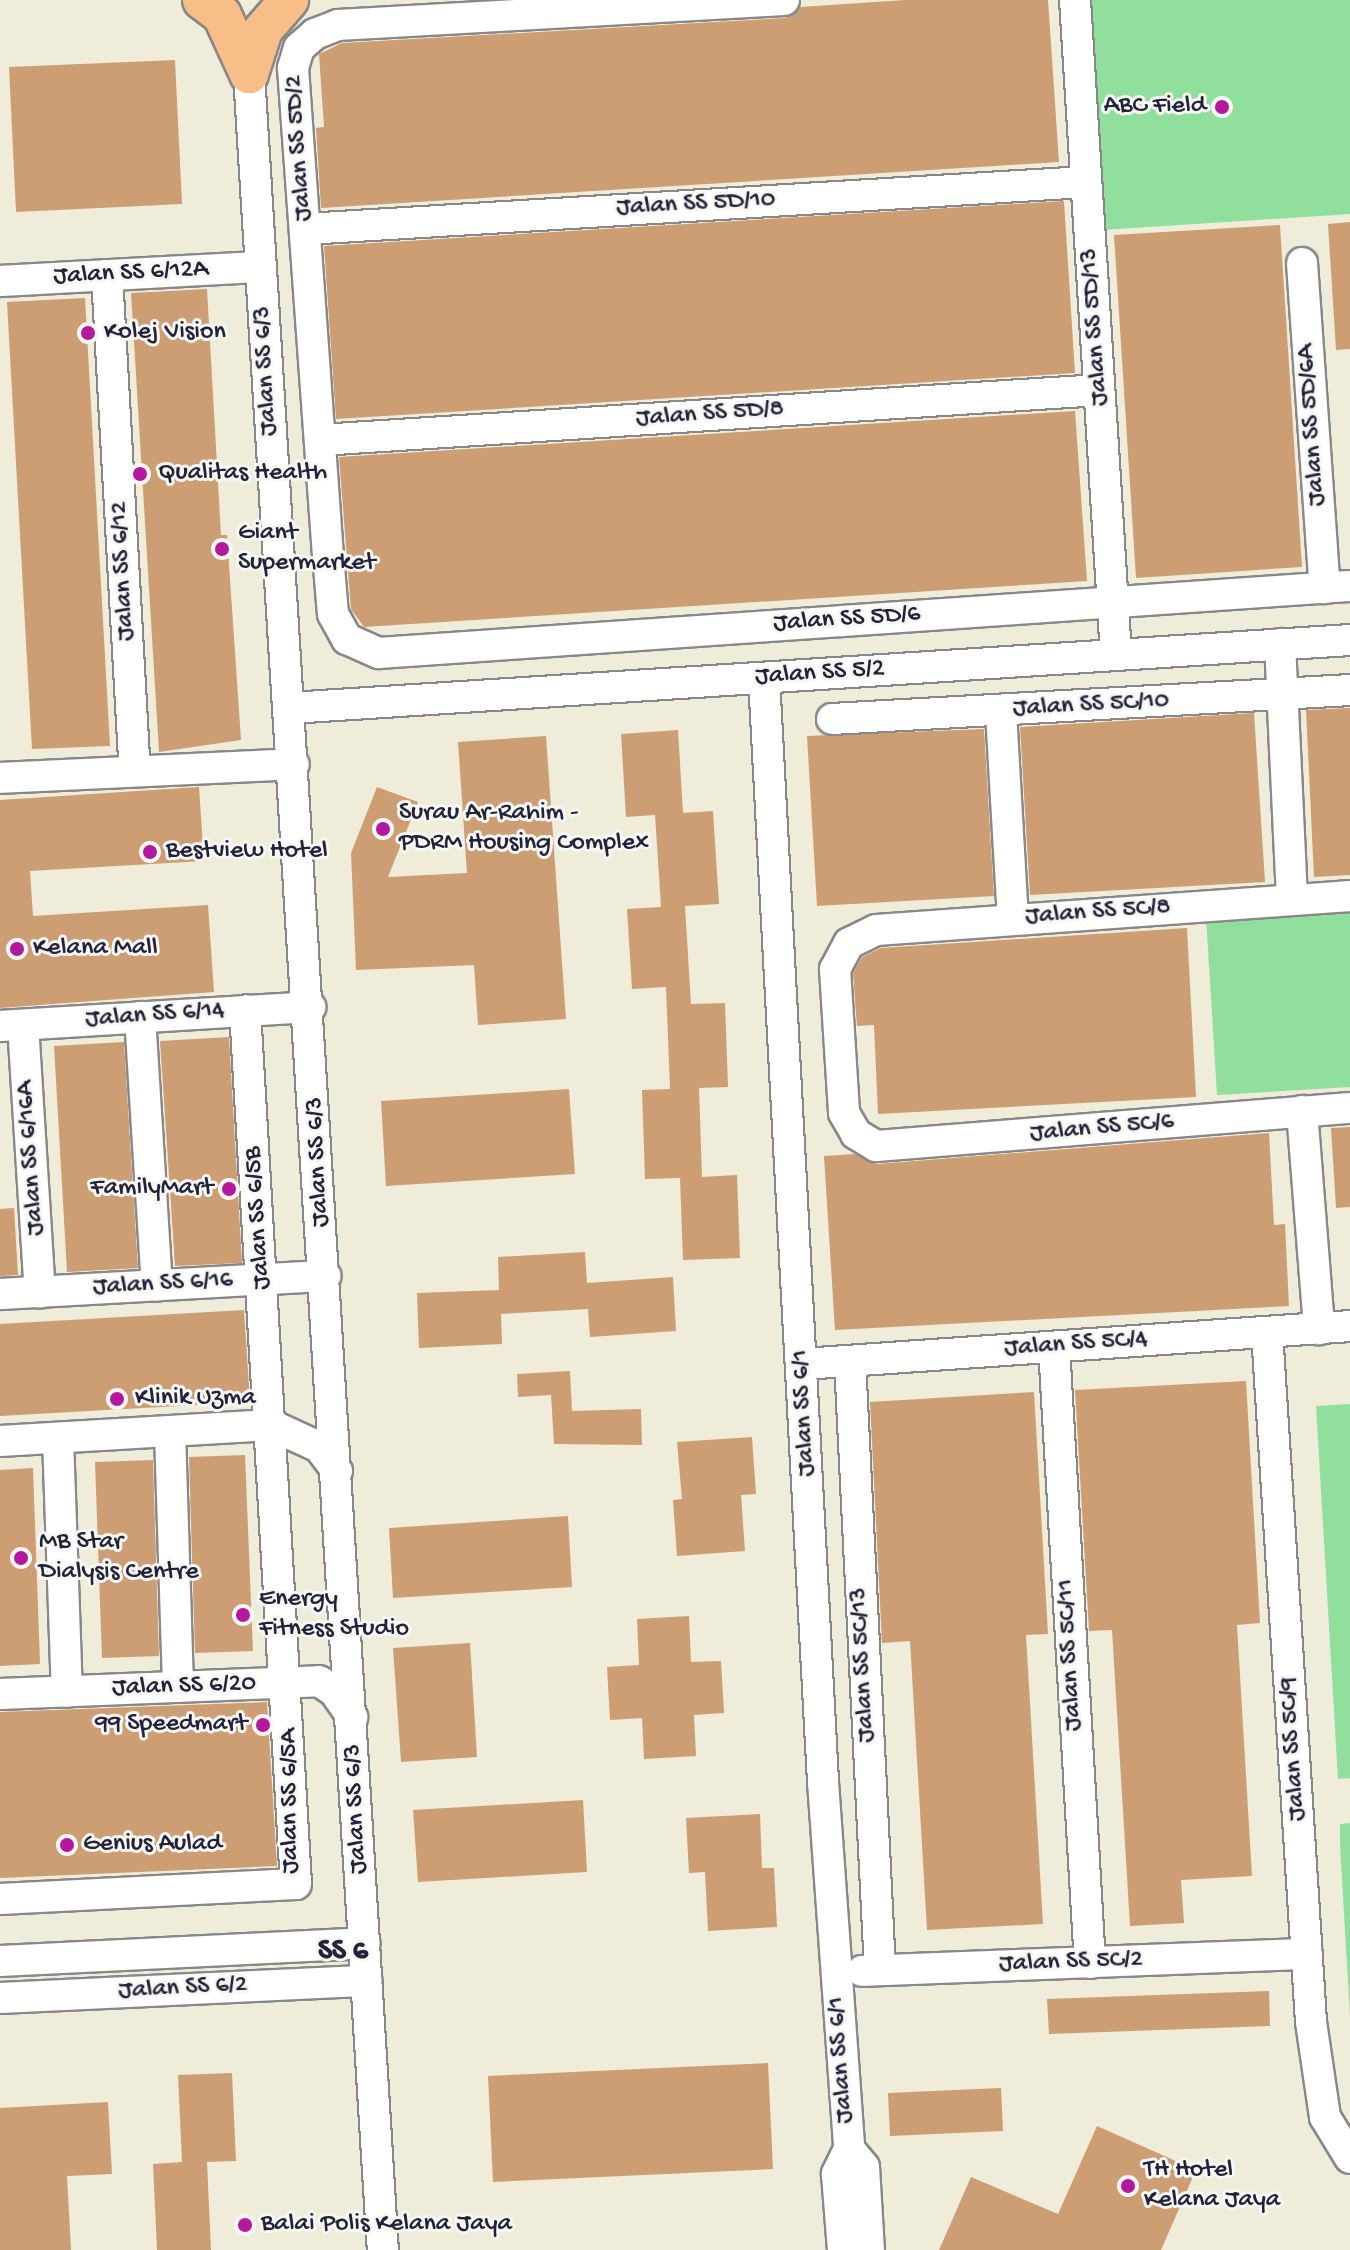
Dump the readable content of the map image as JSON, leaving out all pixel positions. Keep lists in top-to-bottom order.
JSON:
{
  "streets": {
    "street": [
      "Jalan SS 5D/2",
      "Jalan SS 5D/10",
      "Jalan SS 6/12A",
      "Jalan SS 5D/13",
      "Jalan SS 6/3",
      "Jalan SS 5D/8",
      "Jalan SS 5D/6A",
      "Jalan SS 6/12",
      "Jalan SS 5D/6",
      "Jalan SS 5/2",
      "Jalan SS 5C/10",
      "Jalan SS 5C/8",
      "Jalan SS 6/14",
      "Jalan SS 5C/6",
      "Jalan SS 6/16A",
      "Jalan SS 6/5B",
      "Jalan SS 6/16",
      "Jalan SS 5C/4",
      "Jalan SS 6/1",
      "Jalan SS 5C/11",
      "Jalan SS 5C/13",
      "Jalan SS 6/20",
      "Jalan SS 5C/9",
      "Jalan SS 6/5A",
      "Jalan SS 5C/2",
      "Jalan SS 6/2"
    ]
  },
  "crossings": [
    ["Jalan SS 5D/2", "Jalan SS 5D/10"],
    ["Jalan SS 5D/2", "Jalan SS 5D/8"],
    ["Jalan SS 5D/2", "Jalan SS 5D/6"],
    ["Jalan SS 5D/10", "Jalan SS 5D/13"],
    ["Jalan SS 6/12A", "Jalan SS 6/3"],
    ["Jalan SS 6/12A", "Jalan SS 6/12"],
    ["Jalan SS 5D/13", "Jalan SS 5D/8"],
    ["Jalan SS 5D/13", "Jalan SS 5D/6"],
    ["Jalan SS 5D/13", "Jalan SS 5/2"],
    ["Jalan SS 6/3", "Jalan SS 5/2"],
    ["Jalan SS 6/3", "Jalan SS 6/14"],
    ["Jalan SS 6/3", "Jalan SS 6/16"],
    ["Jalan SS 6/3", "Jalan SS 6/20"],
    ["Jalan SS 6/3", "Jalan SS 6/2"],
    ["Jalan SS 5D/6A", "Jalan SS 5D/6"],
    ["Jalan SS 5/2", "Jalan SS 6/1"],
    ["Jalan SS 5C/8", "Jalan SS 5C/6"],
    ["Jalan SS 6/14", "Jalan SS 6/16A"],
    ["Jalan SS 6/14", "Jalan SS 6/5B"],
    ["Jalan SS 6/16A", "Jalan SS 6/16"],
    ["Jalan SS 6/5B", "Jalan SS 6/16"],
    ["Jalan SS 6/5B", "Jalan SS 6/5A"],
    ["Jalan SS 5C/4", "Jalan SS 6/1"],
    ["Jalan SS 5C/4", "Jalan SS 5C/11"],
    ["Jalan SS 5C/4", "Jalan SS 5C/13"],
    ["Jalan SS 5C/4", "Jalan SS 5C/9"],
    ["Jalan SS 6/1", "Jalan SS 5C/2"],
    ["Jalan SS 5C/11", "Jalan SS 5C/2"],
    ["Jalan SS 5C/13", "Jalan SS 5C/2"],
    ["Jalan SS 6/20", "Jalan SS 6/5A"],
    ["Jalan SS 5C/9", "Jalan SS 5C/2"]
  ],
  "districts": ["SS 6"],
  "places": [
    "ABC Field",
    "Kolej Vision",
    "Qualitas Health",
    "Giant Supermarket",
    "Surau Ar-Rahim - PDRM Housing Complex",
    "Bestview Hotel",
    "Kelana Mall",
    "FamilyMart",
    "Klinik Uzma",
    "MB Star Dialysis Centre",
    "Energy Fitness Studio",
    "99 Speedmart",
    "Genius Aulad",
    "TH Hotel Kelana Jaya",
    "Balai Polis Kelana Jaya"
  ]
}
